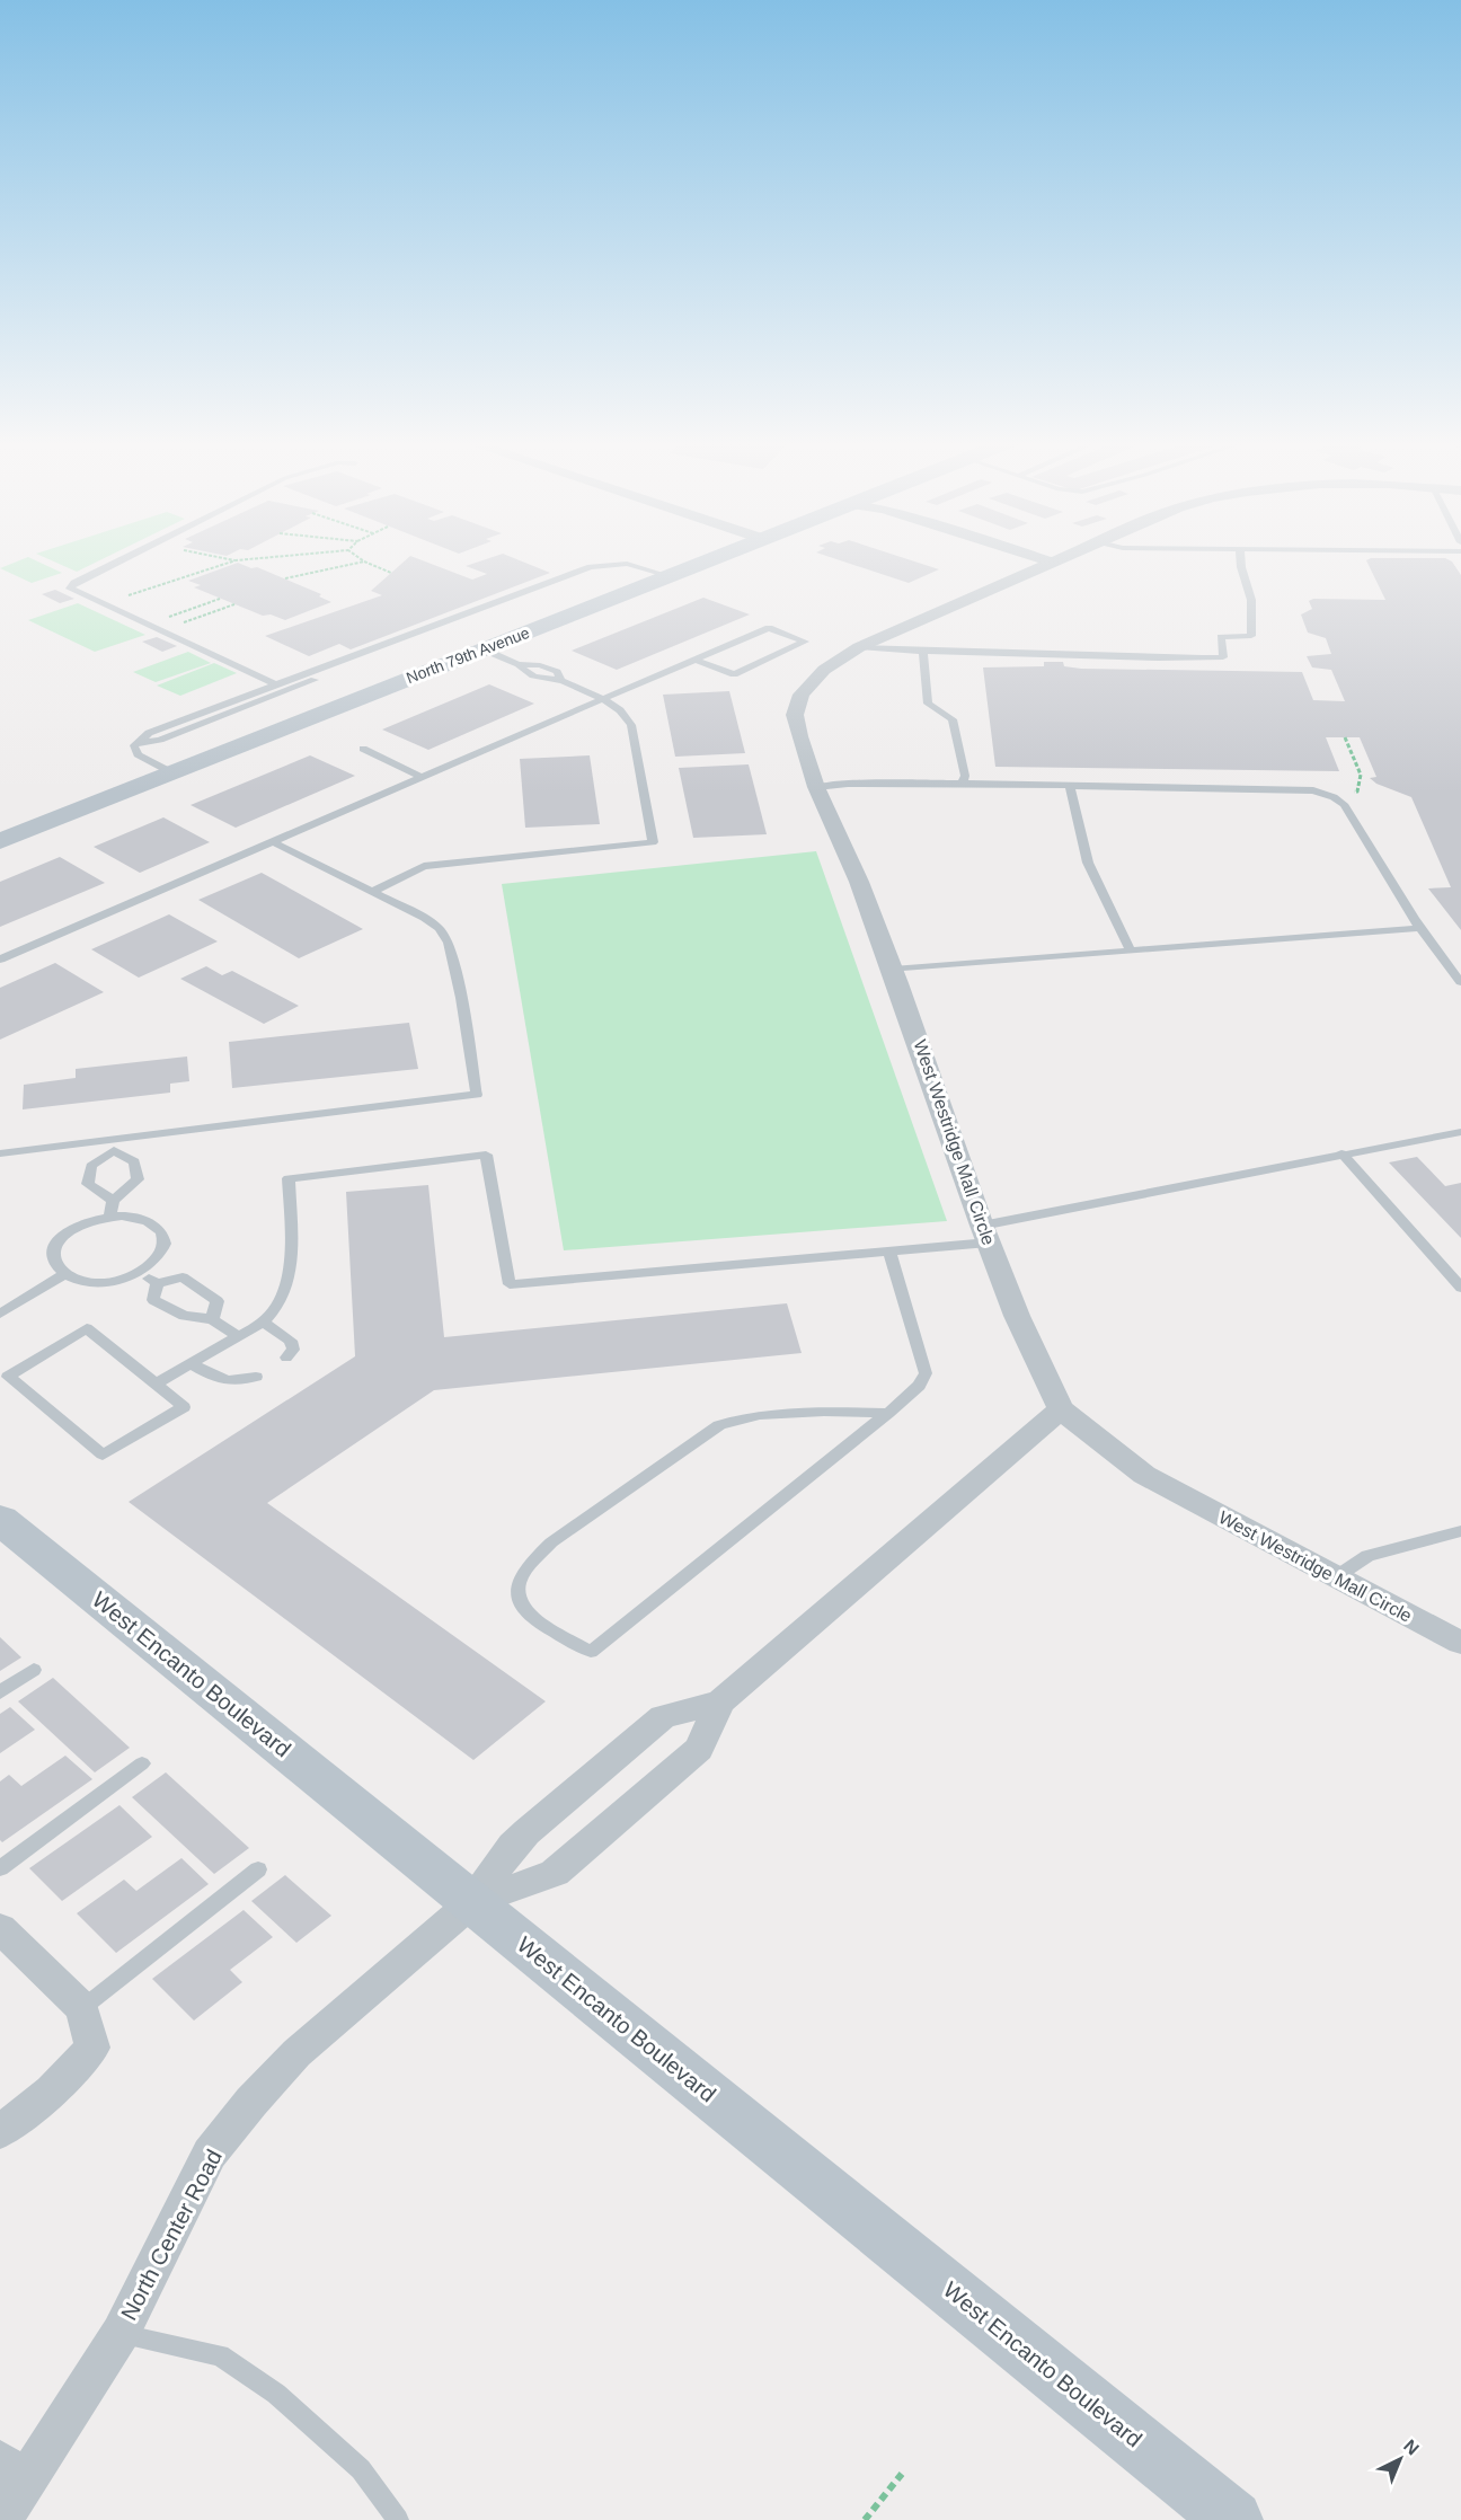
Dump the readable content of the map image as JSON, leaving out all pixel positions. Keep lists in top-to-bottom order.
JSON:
{
  "streets": {
    "street": [
      "North 79th Avenue",
      "West Westridge Mall Circle",
      "West Encanto Boulevard",
      "North Center Road"
    ]
  },
  "crossings": [
    ["West Encanto Boulevard", "North Center Road"]
  ],
  "north": "top right"
}
